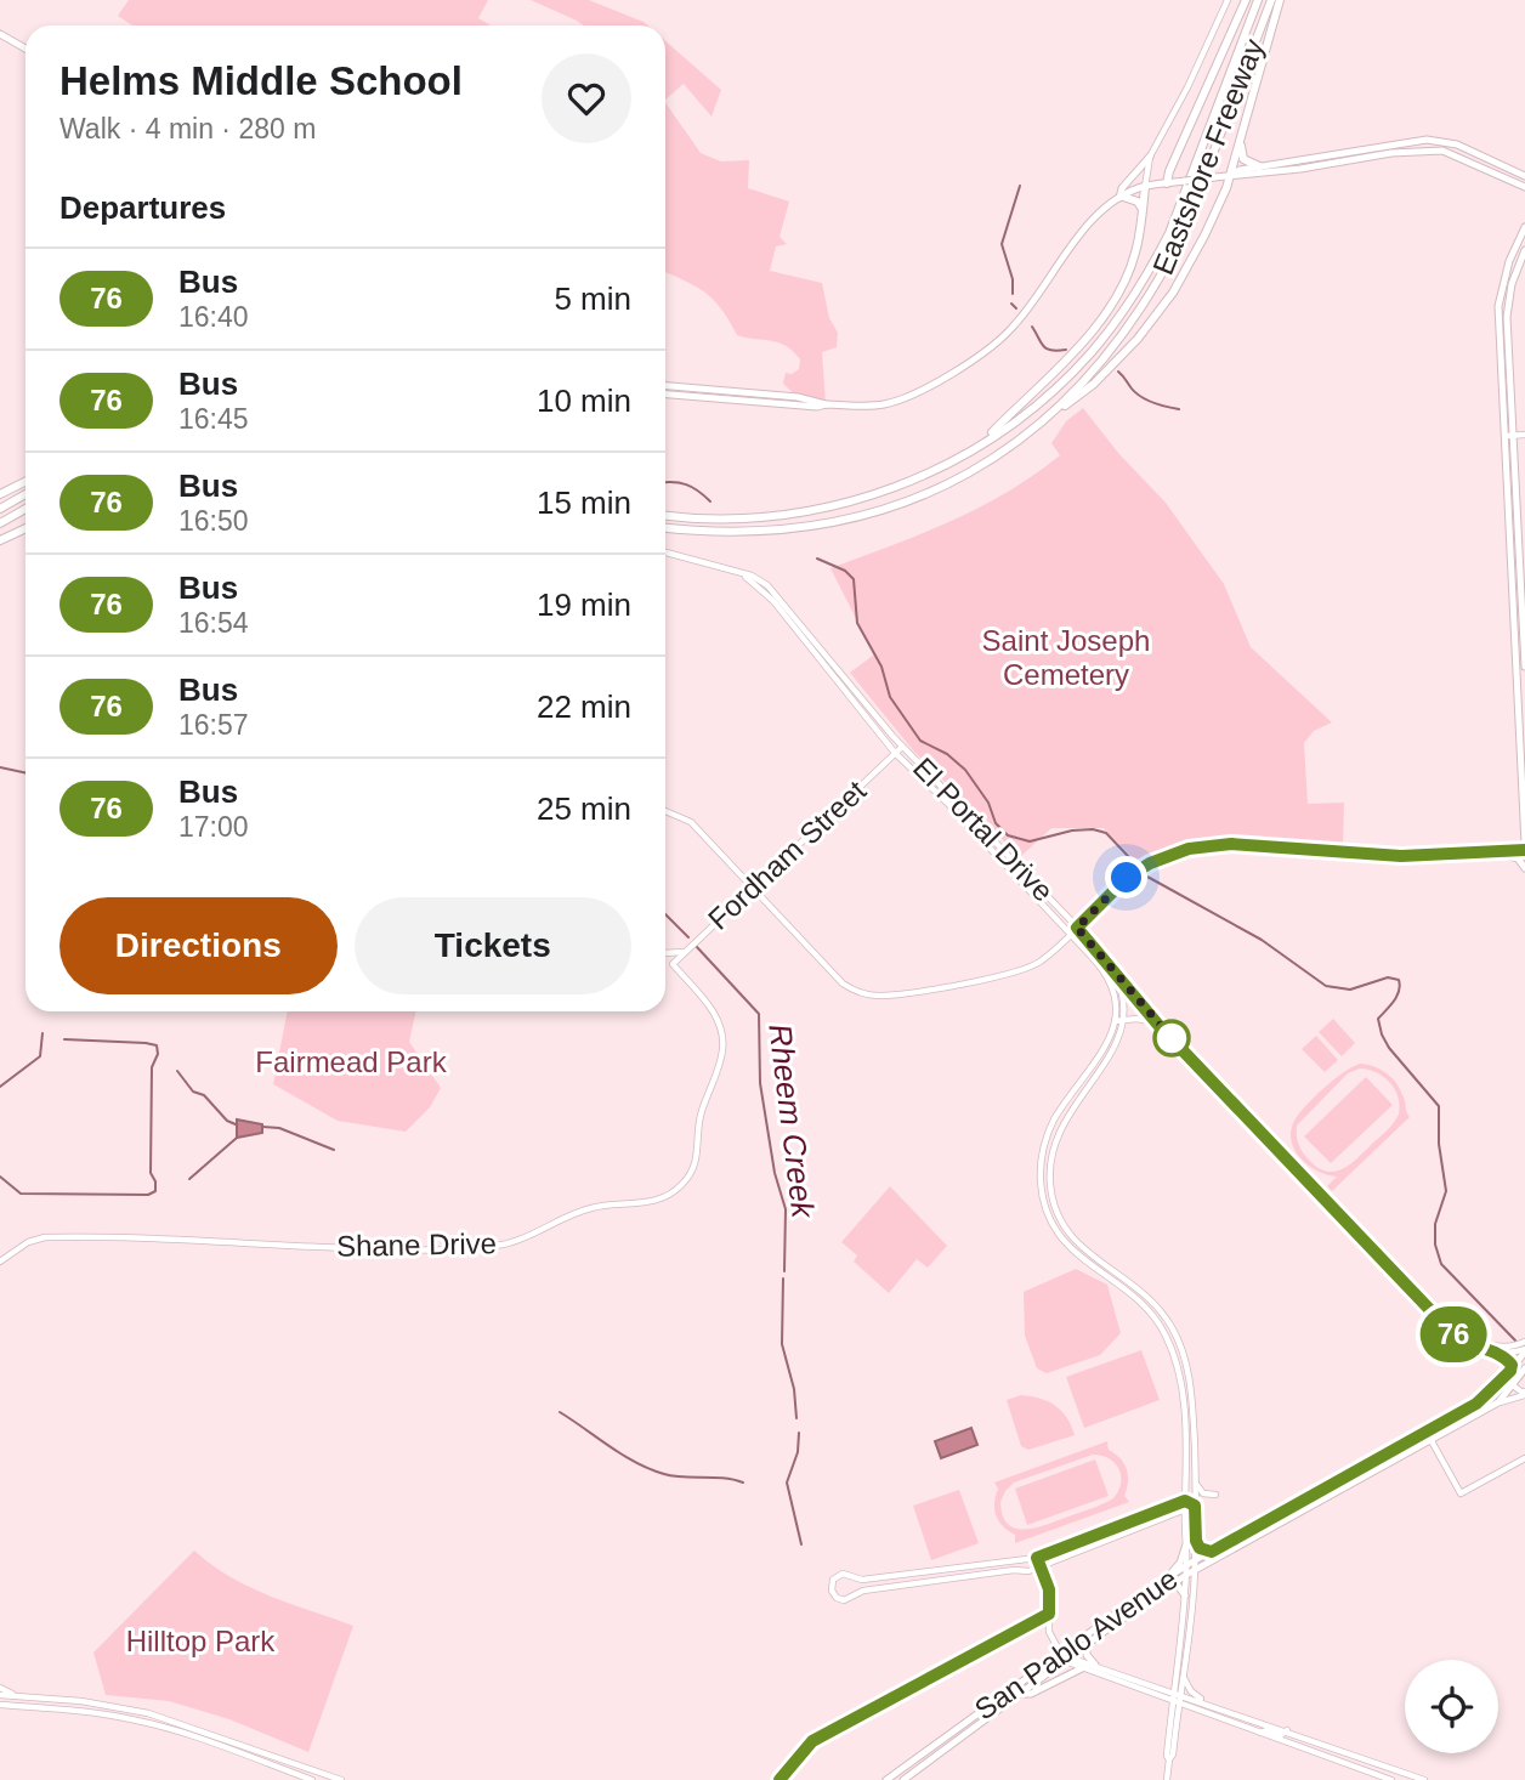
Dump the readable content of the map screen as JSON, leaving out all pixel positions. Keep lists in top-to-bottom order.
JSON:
{
  "streets": {
    "highway": ["Eastshore Freeway"],
    "main road": ["San Pablo Avenue"],
    "street": ["El Portal Drive", "Fordham Street", "Shane Drive"]
  },
  "crossings": [
    ["El Portal Drive", "Fordham Street"],
    ["Fordham Street", "Shane Drive"]
  ],
  "water": ["Rheem Creek"],
  "parks": ["Saint Joseph Cemetery", "Fairmead Park", "Hilltop Park"],
  "lines": ["bus line 76"],
  "page": {
    "on_map": "76",
    "heading": [
      ["Helms Middle School", "Walk · 4 min · 280 m"],
      "Departures"
    ],
    "list": [
      {
        "mark": "76",
        "name": "Bus",
        "note": "16:40",
        "value": "5 min"
      },
      {
        "mark": "76",
        "name": "Bus",
        "note": "16:45",
        "value": "10 min"
      },
      {
        "mark": "76",
        "name": "Bus",
        "note": "16:50",
        "value": "15 min"
      },
      {
        "mark": "76",
        "name": "Bus",
        "note": "16:54",
        "value": "19 min"
      },
      {
        "mark": "76",
        "name": "Bus",
        "note": "16:57",
        "value": "22 min"
      },
      {
        "mark": "76",
        "name": "Bus",
        "note": "17:00",
        "value": "25 min"
      }
    ],
    "buttons": ["Directions", "Tickets"]
  }
}
